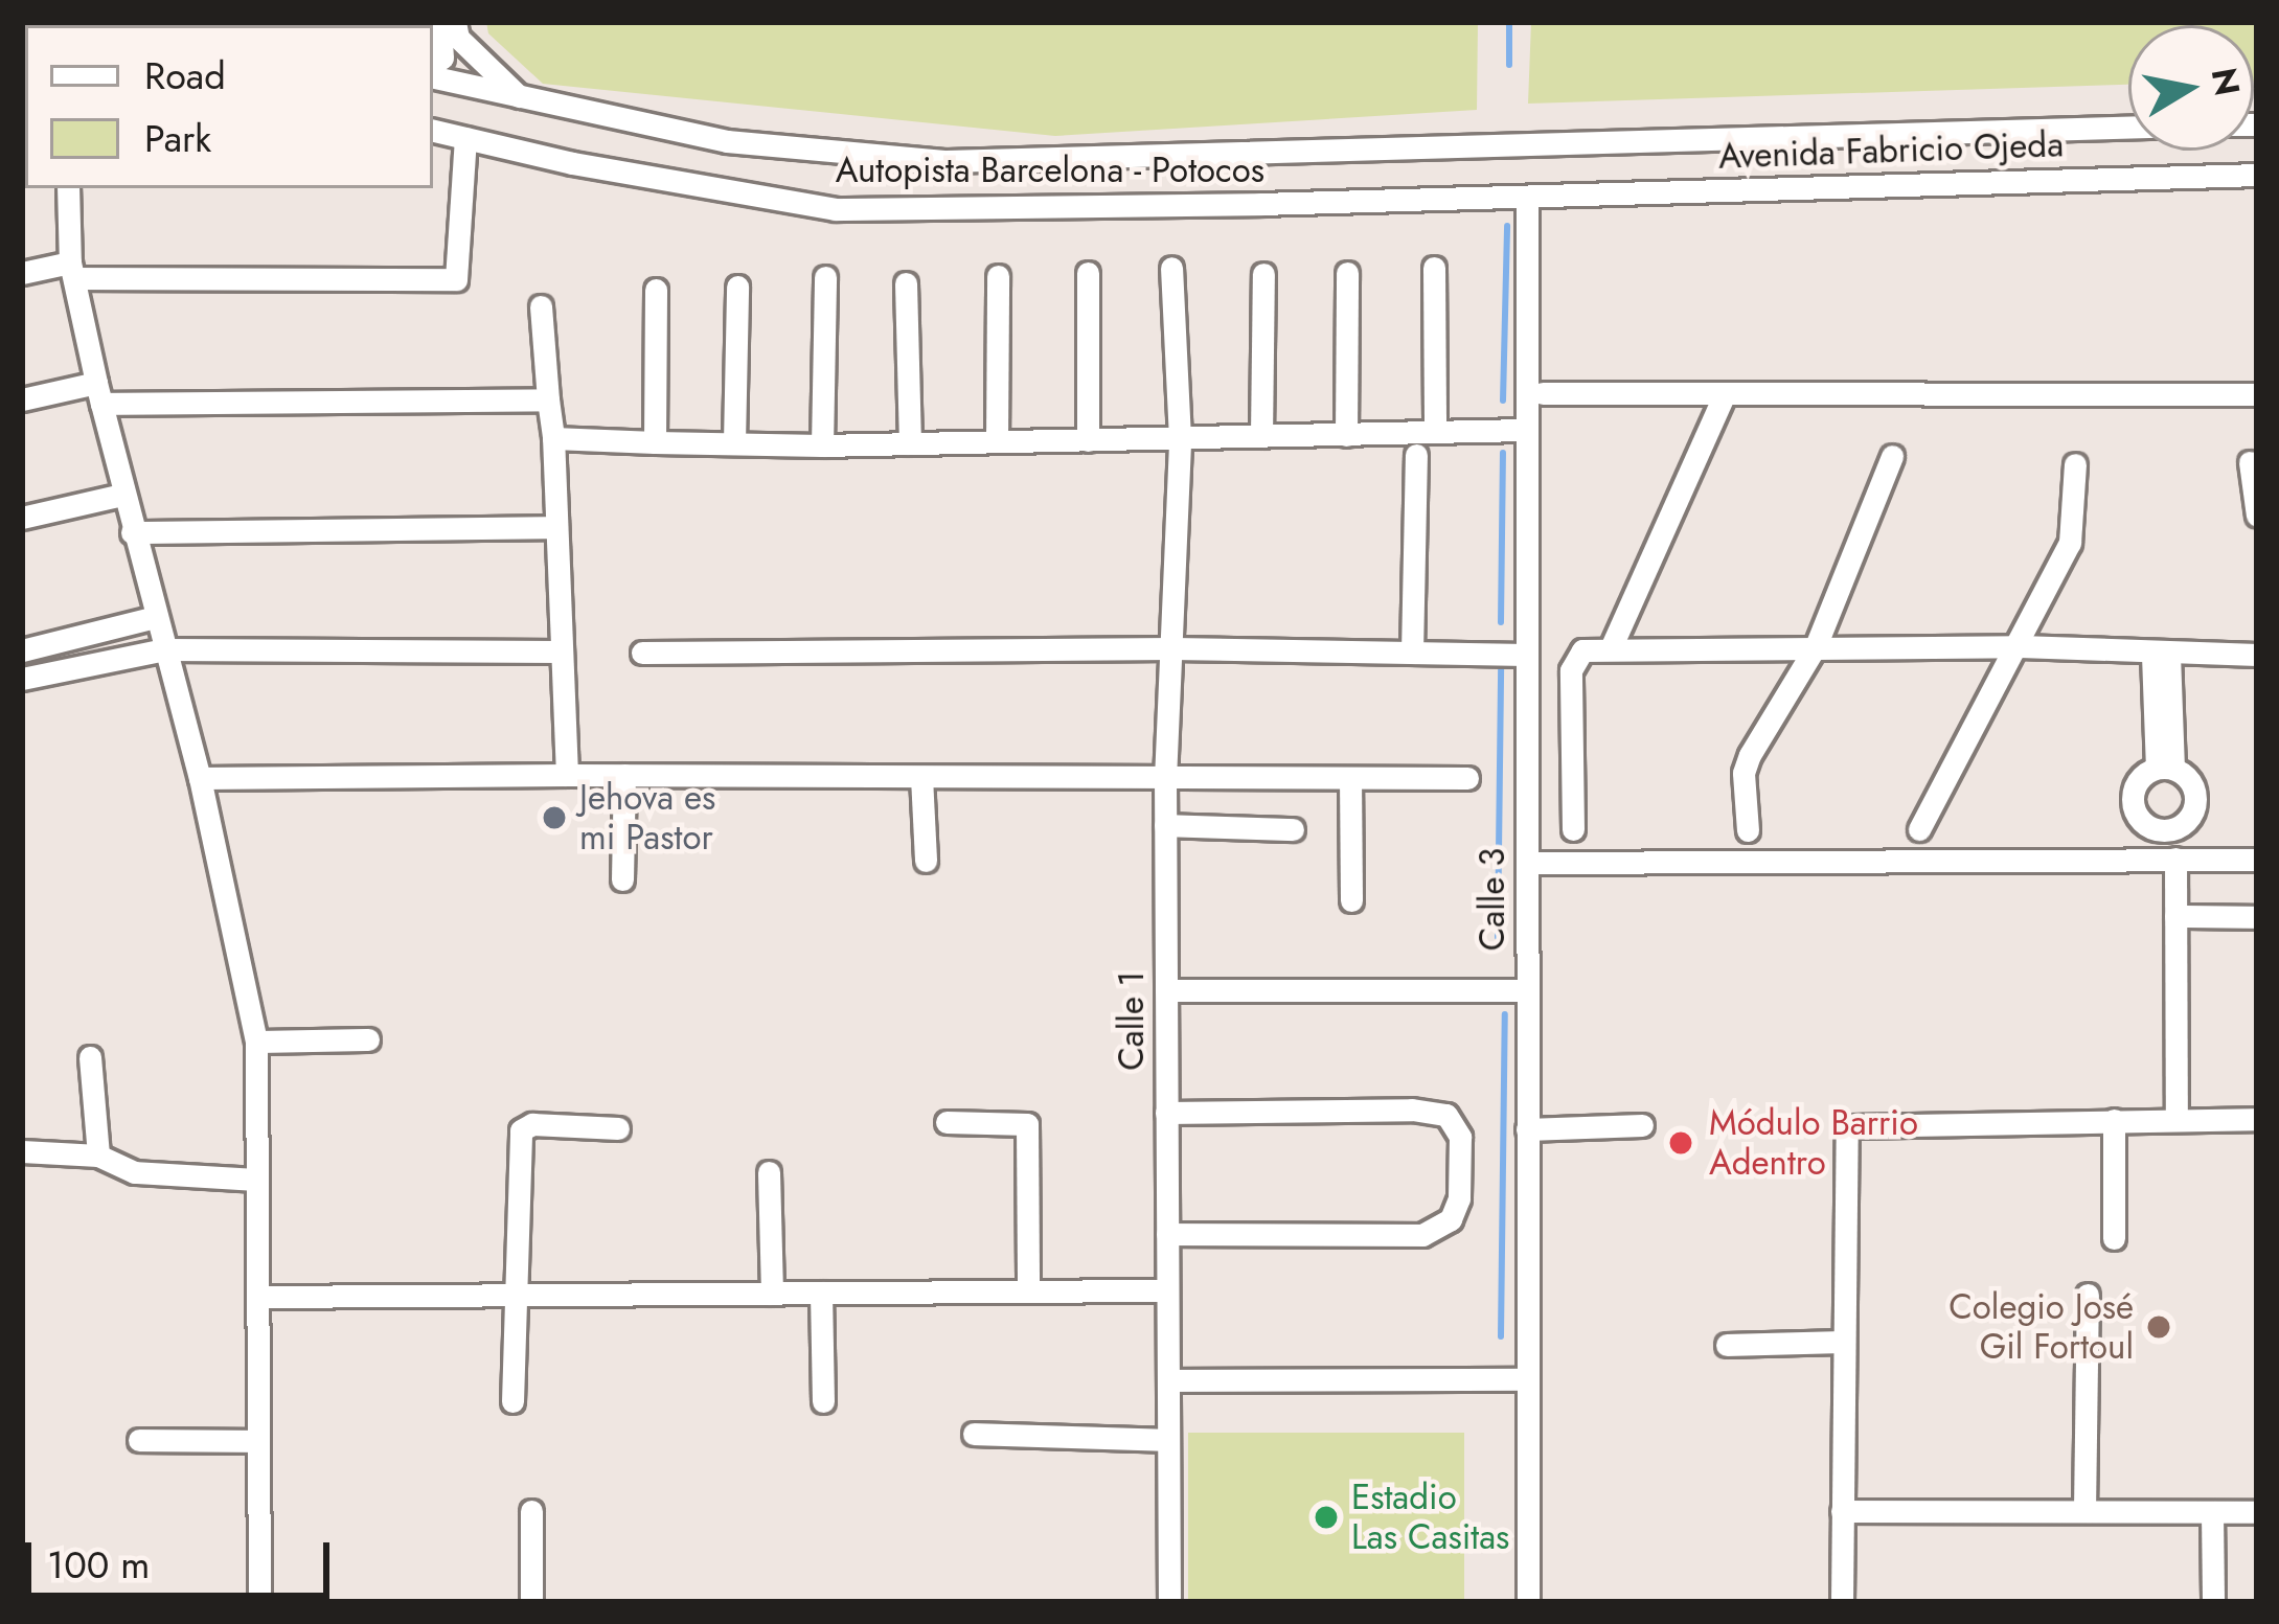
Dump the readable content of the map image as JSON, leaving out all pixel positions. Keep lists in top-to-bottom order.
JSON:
{
  "streets": {
    "street": [
      "Avenida Fabricio Ojeda",
      "Autopista Barcelona - Potocos",
      "Calle 3",
      "Calle 1"
    ]
  },
  "crossings": [
    ["Avenida Fabricio Ojeda", "Autopista Barcelona - Potocos"],
    ["Avenida Fabricio Ojeda", "Calle 3"],
    ["Autopista Barcelona - Potocos", "Calle 3"]
  ],
  "places": [
    "Jehova es mi Pastor",
    "Módulo Barrio Adentro",
    "Colegio José Gil Fortoul",
    "Estadio Las Casitas"
  ],
  "legend": ["Road", "Park"],
  "scale_bar": "100 m",
  "north": "right"
}
